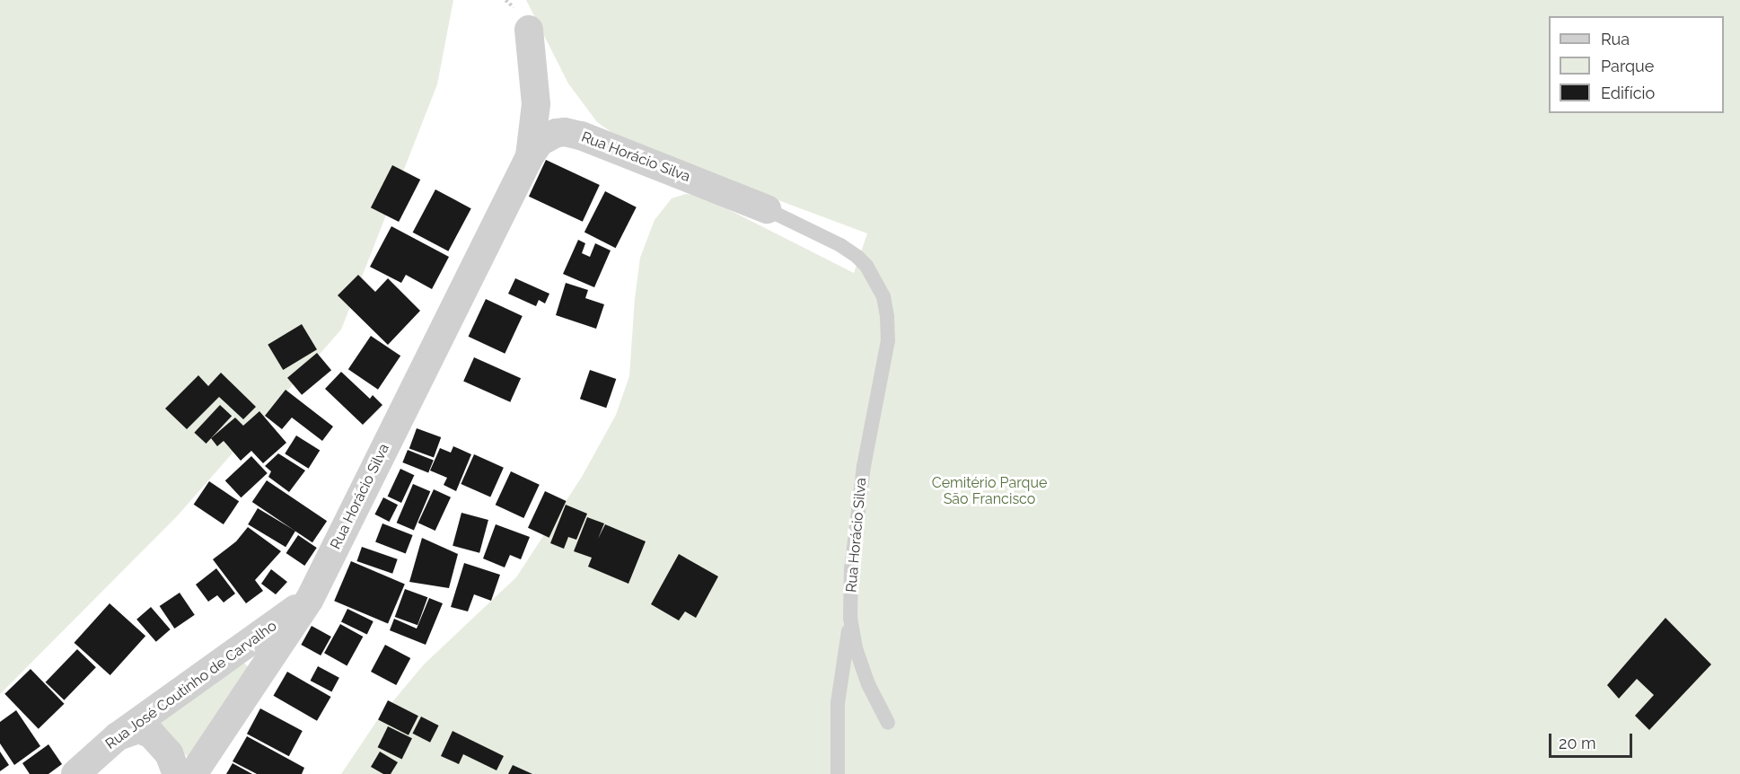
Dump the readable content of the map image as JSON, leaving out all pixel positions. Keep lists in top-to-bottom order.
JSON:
{
  "streets": {
    "street": ["Rua Horácio Silva", "Rua José Coutinho de Carvalho"]
  },
  "crossings": [
    ["Rua Horácio Silva", "Rua José Coutinho de Carvalho"]
  ],
  "parks": ["Cemitério Parque São Francisco"],
  "legend": ["Rua", "Parque", "Edifício"],
  "scale_bar": "20 m"
}
